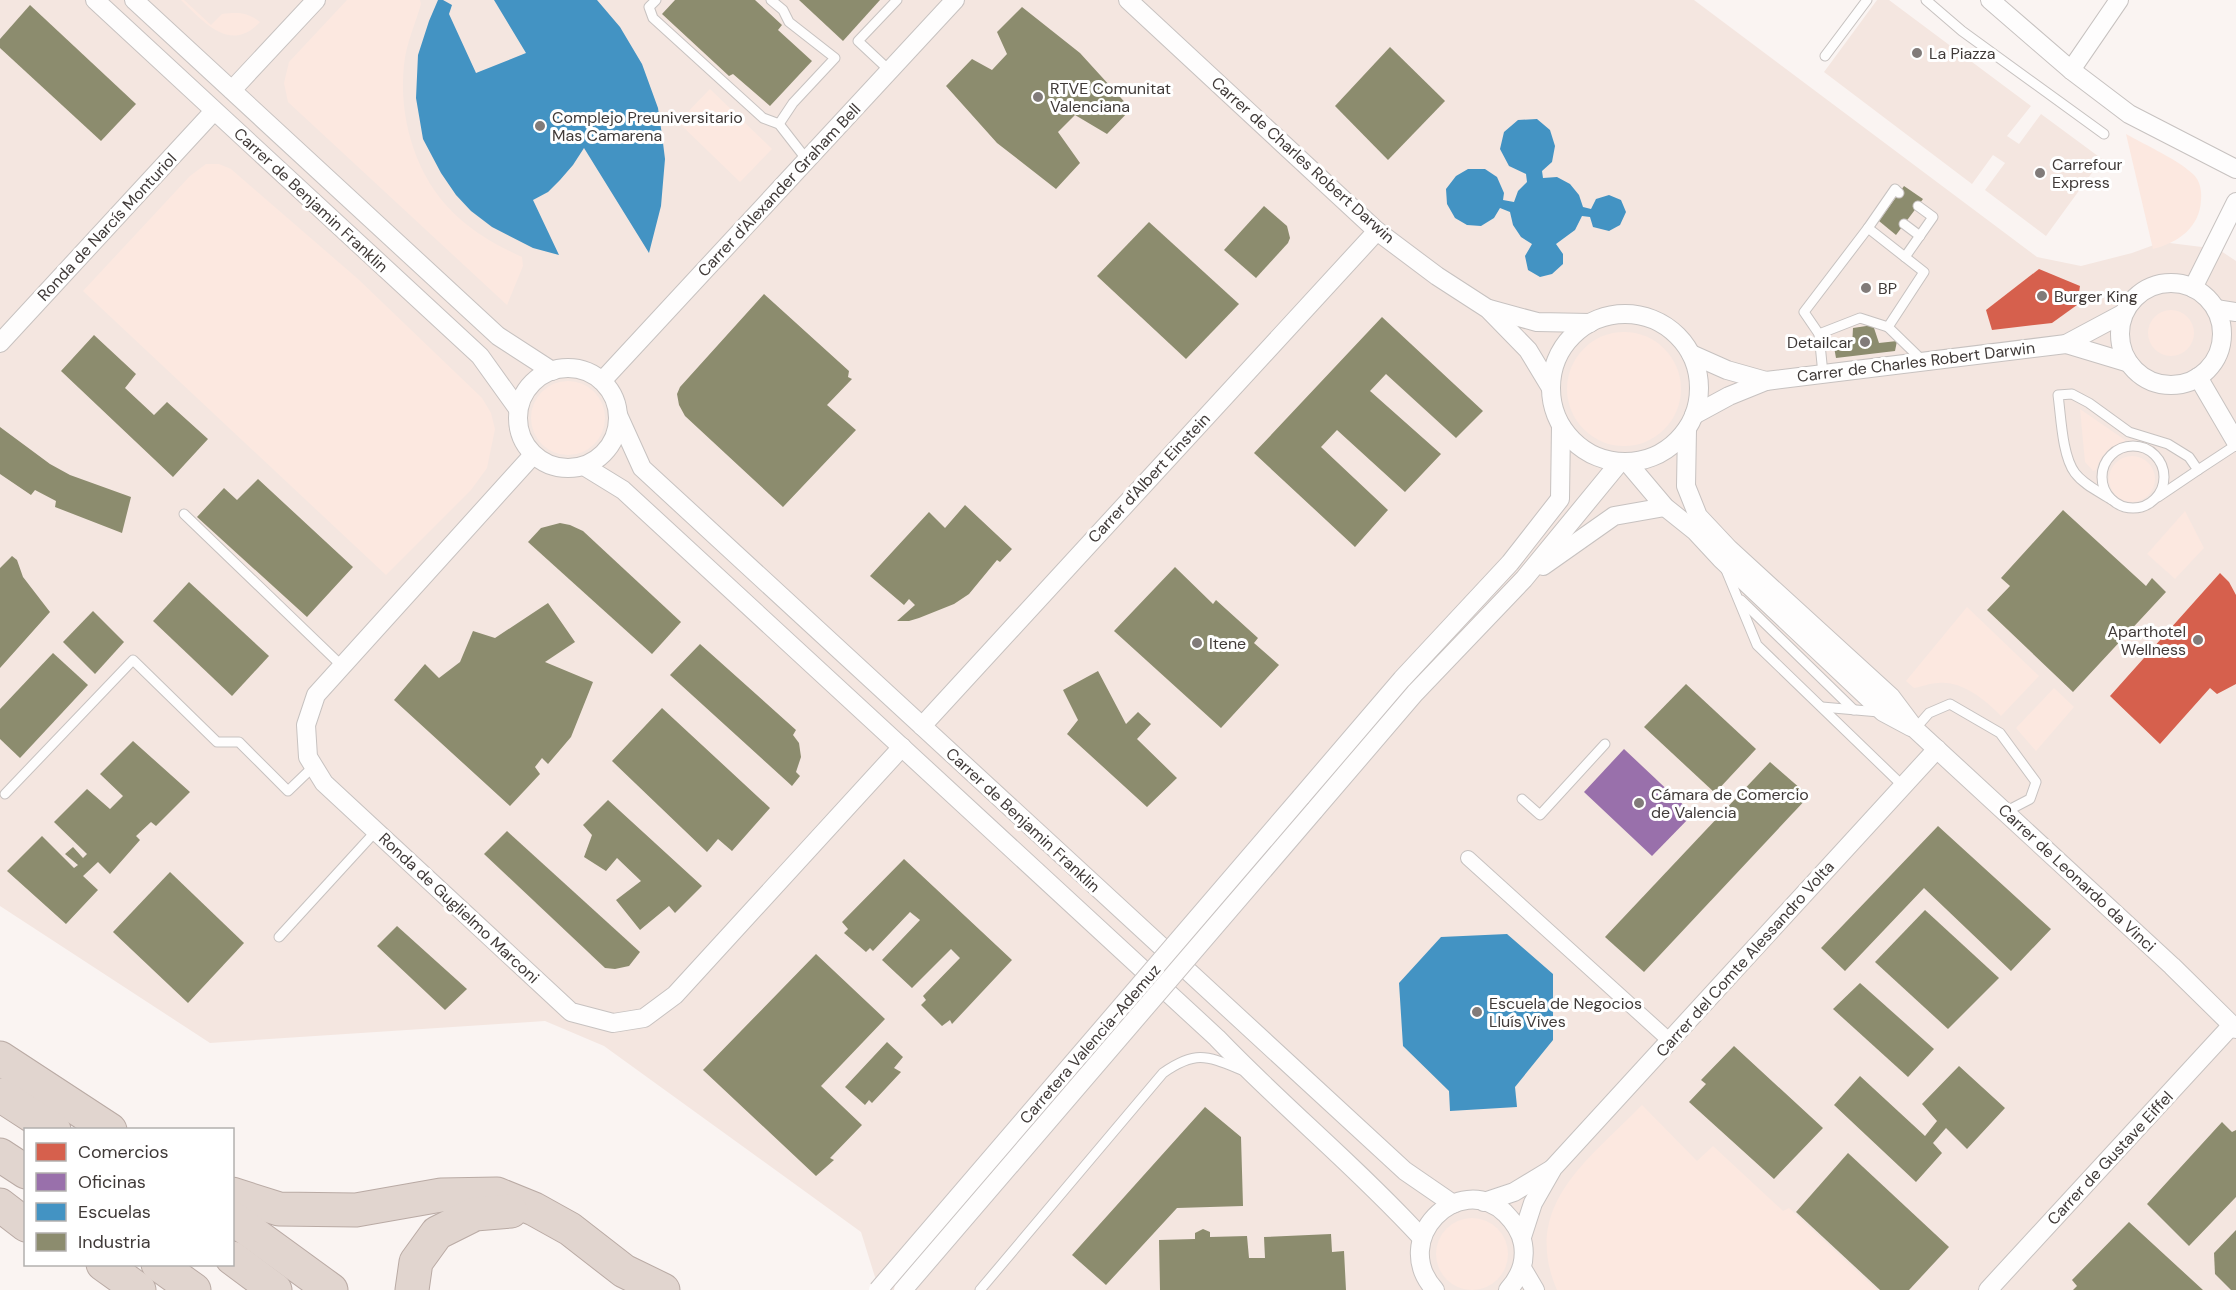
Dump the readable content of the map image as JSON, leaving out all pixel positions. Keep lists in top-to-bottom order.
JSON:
{
  "streets": {
    "street": [
      "Carrer de Charles Robert Darwin",
      "Carrer d'Alexander Graham Bell",
      "Carrer de Benjamin Franklin",
      "Ronda de Narcís Monturiol",
      "Carrer d'Albert Einstein",
      "Carrer de Leonardo da Vinci",
      "Ronda de Guglielmo Marconi",
      "Carrer del Comte Alessandro Volta",
      "Carretera Valencia-Ademuz",
      "Carrer de Gustave Eiffel"
    ]
  },
  "crossings": [
    ["Carrer de Charles Robert Darwin", "Carrer d'Albert Einstein"],
    ["Carrer de Charles Robert Darwin", "Carrer de Leonardo da Vinci"],
    ["Carrer de Charles Robert Darwin", "Carretera Valencia-Ademuz"],
    ["Carrer d'Alexander Graham Bell", "Carrer de Benjamin Franklin"],
    ["Carrer d'Alexander Graham Bell", "Ronda de Guglielmo Marconi"],
    ["Carrer de Benjamin Franklin", "Ronda de Narcís Monturiol"],
    ["Carrer de Benjamin Franklin", "Carrer d'Albert Einstein"],
    ["Carrer de Benjamin Franklin", "Ronda de Guglielmo Marconi"],
    ["Carrer de Benjamin Franklin", "Carrer del Comte Alessandro Volta"],
    ["Carrer de Leonardo da Vinci", "Carrer del Comte Alessandro Volta"],
    ["Carrer de Leonardo da Vinci", "Carretera Valencia-Ademuz"],
    ["Carrer de Leonardo da Vinci", "Carrer de Gustave Eiffel"]
  ],
  "places": [
    "La Piazza",
    "RTVE Comunitat Valenciana",
    "Complejo Preuniversitario Mas Camarena",
    "Carrefour Express",
    "BP",
    "Burger King",
    "Detailcar",
    "Aparthotel Wellness",
    "Itene",
    "Cámara de Comercio de Valencia",
    "Escuela de Negocios Lluís Vives"
  ],
  "legend": [
    "Comercios",
    "Oficinas",
    "Escuelas",
    "Industria"
  ]
}
